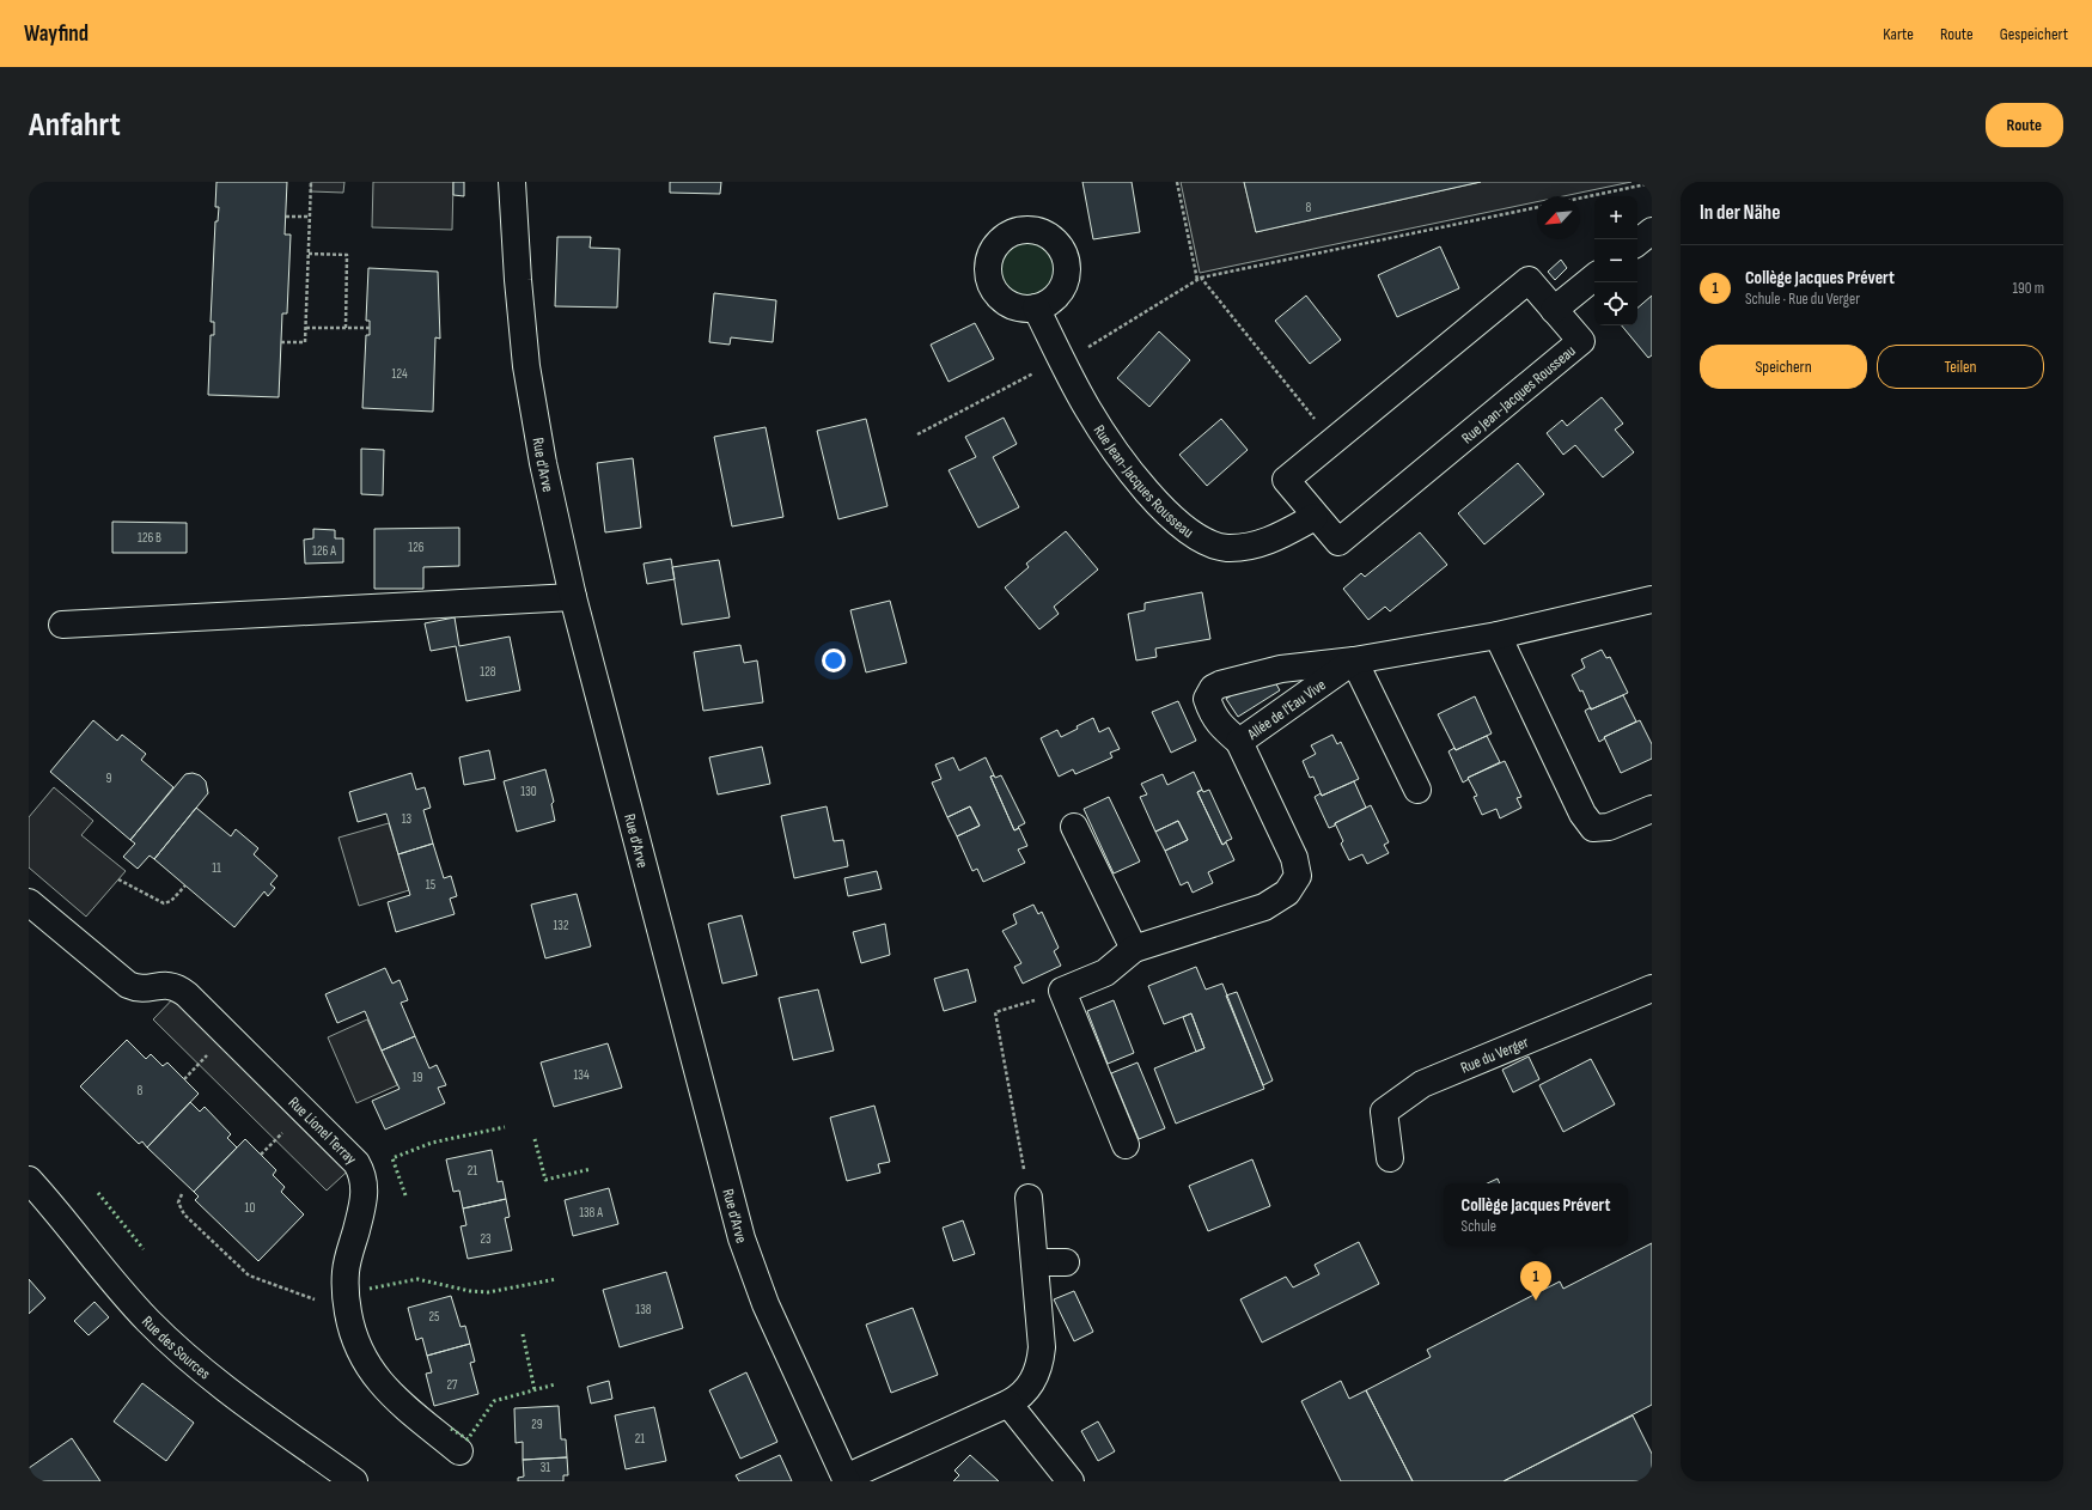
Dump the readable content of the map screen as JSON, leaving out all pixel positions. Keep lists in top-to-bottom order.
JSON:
{
  "streets": {
    "street": [
      "Rue Jean-Jacques Rousseau",
      "Rue d'Arve",
      "Allée de l'Eau Vive",
      "Rue du Verger",
      "Rue Lionel Terray",
      "Rue des Sources"
    ]
  },
  "house_numbers": [
    "8",
    "124",
    "126 B",
    "126",
    "126 A",
    "128",
    "9",
    "130",
    "13",
    "11",
    "15",
    "132",
    "134",
    "19",
    "8",
    "21",
    "10",
    "138 A",
    "23",
    "138",
    "25",
    "27",
    "29",
    "21",
    "31"
  ],
  "north": "bottom left",
  "page": {
    "header": "Wayfind",
    "nav": ["Karte", "Route", "Gespeichert"],
    "buttons": [
      "Route",
      ["Speichern", "Teilen"]
    ],
    "title": "Anfahrt",
    "heading": "In der Nähe",
    "map_buttons": ["+", "−"],
    "list": [
      {
        "mark": "1",
        "name": "Collège Jacques Prévert",
        "note": "Schule · Rue du Verger",
        "value": "190 m"
      }
    ],
    "popup": ["Collège Jacques Prévert", "Schule"],
    "pins": "1"
  }
}
